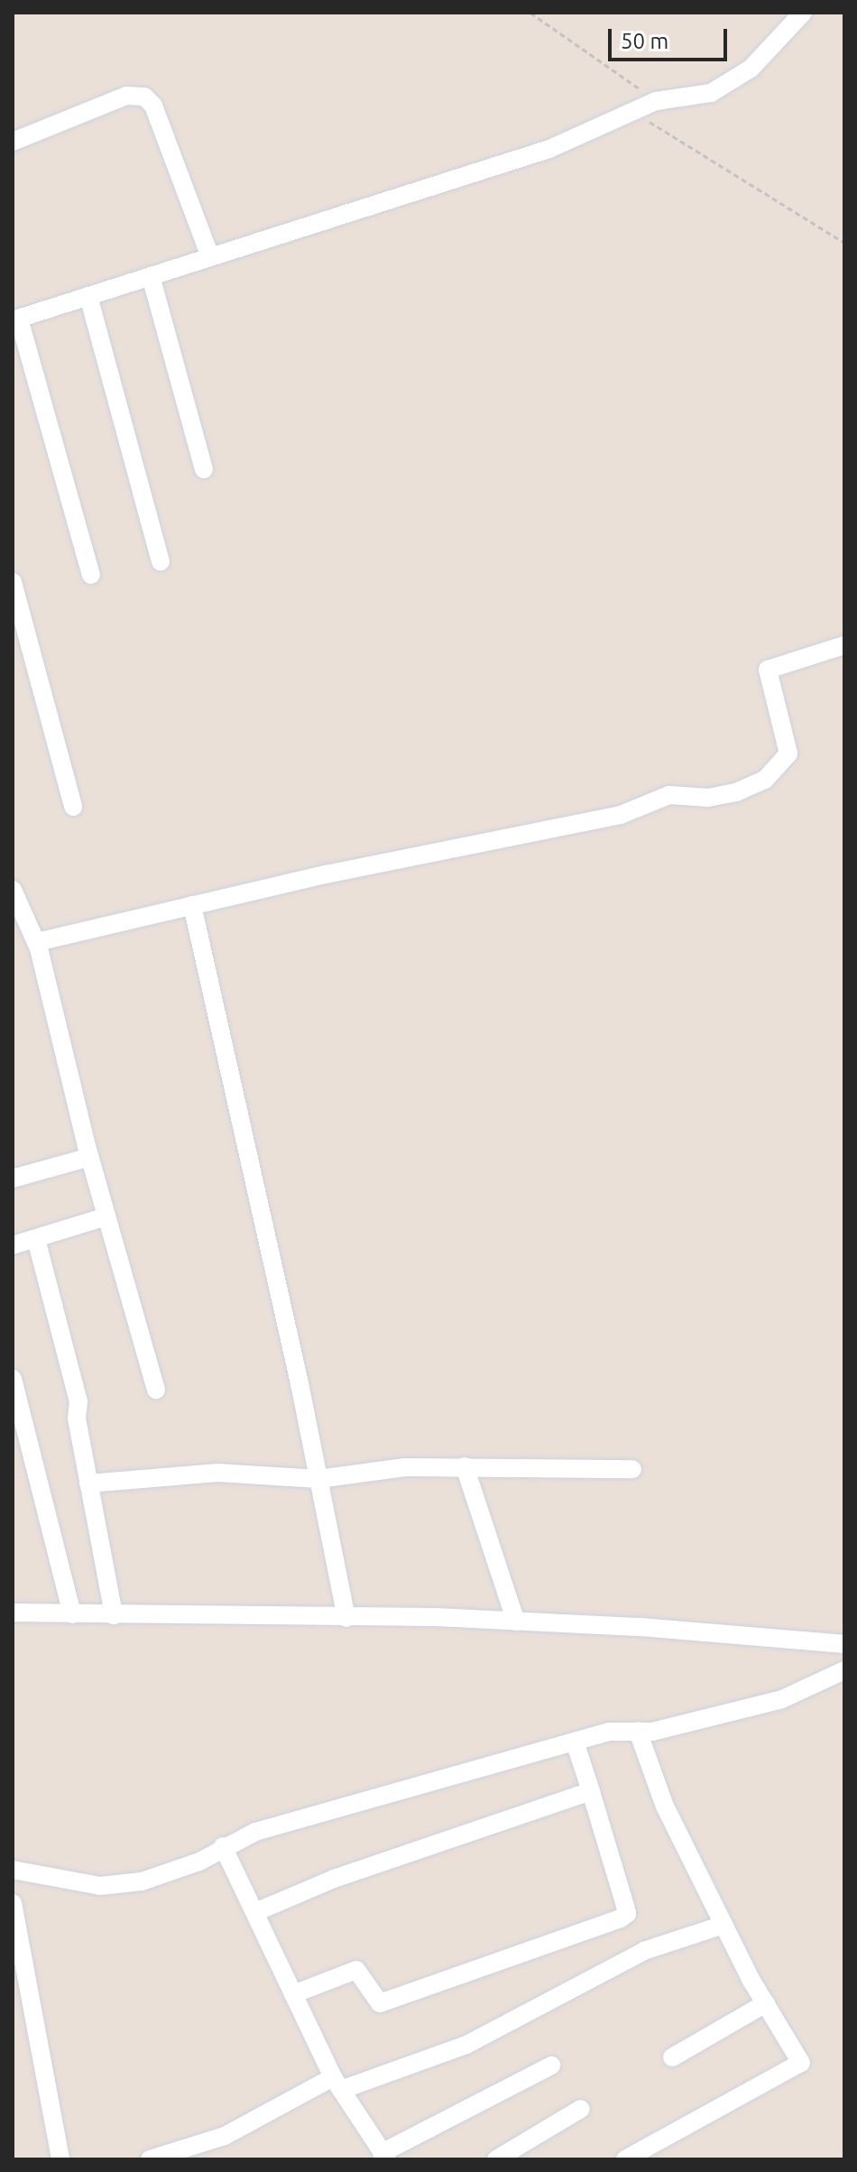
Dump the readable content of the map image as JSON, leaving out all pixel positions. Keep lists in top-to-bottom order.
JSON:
{
  "scale_bar": "50 m"
}
